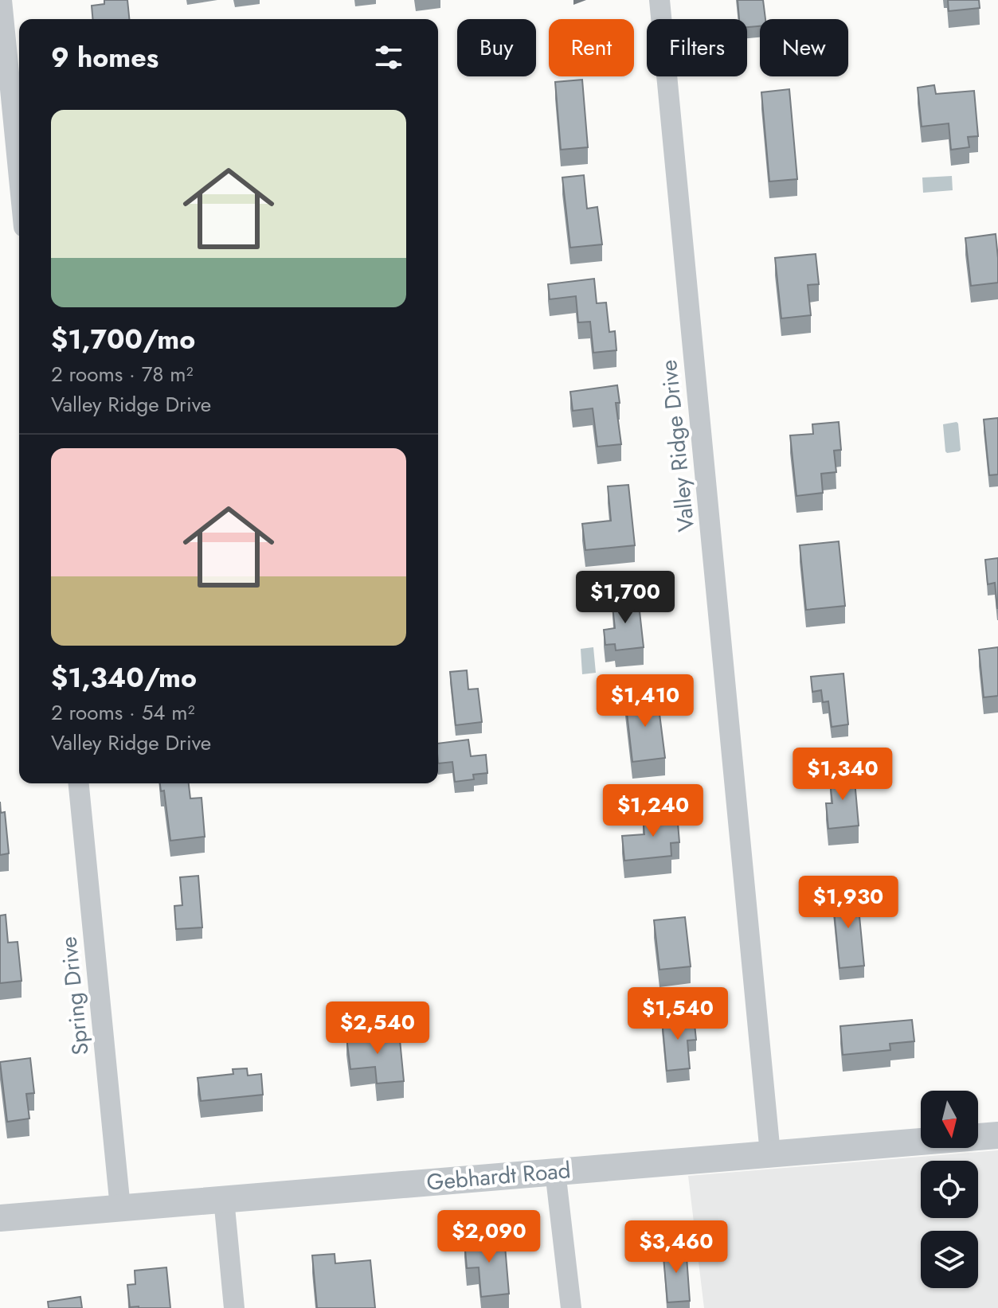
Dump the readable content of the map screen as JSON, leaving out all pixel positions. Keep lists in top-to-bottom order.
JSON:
{
  "streets": {
    "street": ["Valley Ridge Drive", "Spring Drive", "Gebhardt Road"]
  },
  "crossings": [
    ["Valley Ridge Drive", "Gebhardt Road"],
    ["Spring Drive", "Gebhardt Road"]
  ],
  "north": "bottom",
  "page": {
    "chip": [
      "Buy",
      "Rent",
      "Filters",
      "New"
    ],
    "heading": "9 homes",
    "list": [
      {
        "name": "$1,700/mo",
        "note": "2 rooms · 78 m² · Valley Ridge Drive"
      },
      {
        "name": "$1,340/mo",
        "note": "2 rooms · 54 m² · Valley Ridge Drive"
      }
    ],
    "price": [
      "$1,700",
      "$1,410",
      "$1,340",
      "$1,240",
      "$1,930",
      "$1,540",
      "$2,540",
      "$2,090",
      "$3,460"
    ]
  }
}
